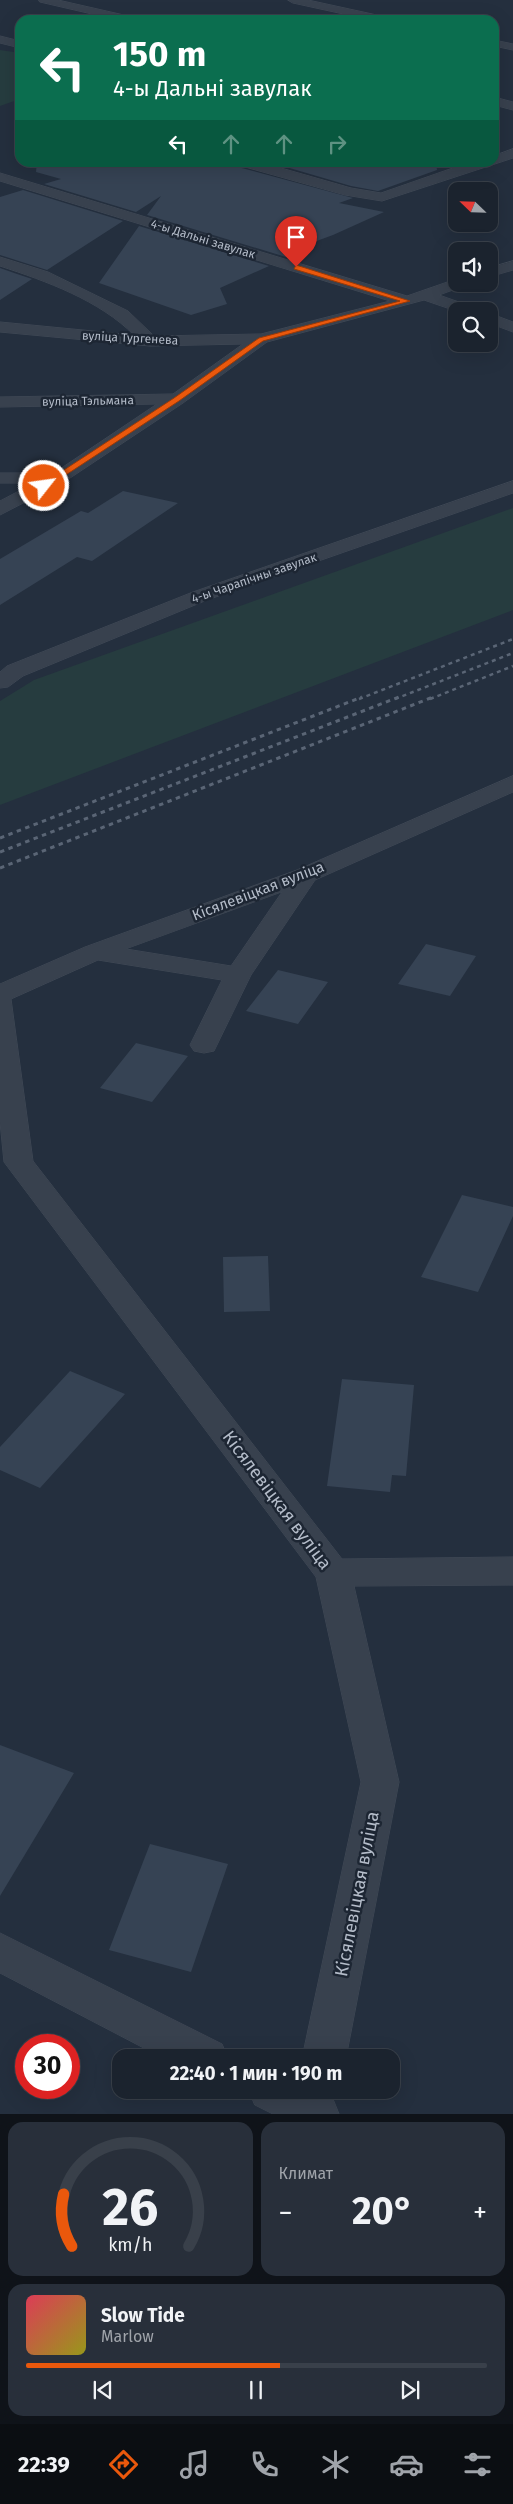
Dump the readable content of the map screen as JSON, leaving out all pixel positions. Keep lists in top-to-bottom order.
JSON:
{
  "streets": {
    "street": [
      "4-ы Дальні завулак",
      "вуліца Тургенева",
      "вуліца Тэльмана",
      "4-ы Чарапічны завулак",
      "Кісялевіцкая вуліца"
    ]
  },
  "north": "top left",
  "page": {
    "turn": ["150 m", "4-ы Дальні завулак"],
    "limit": "30",
    "trip": "22:40 · 1 мин · 190 m",
    "tile": "Климат",
    "heat": ["−", "20°", "+"],
    "song": ["Slow Tide", "Marlow"],
    "tabs": "22:39",
    "gauge": ["26", "km/h"]
  }
}
